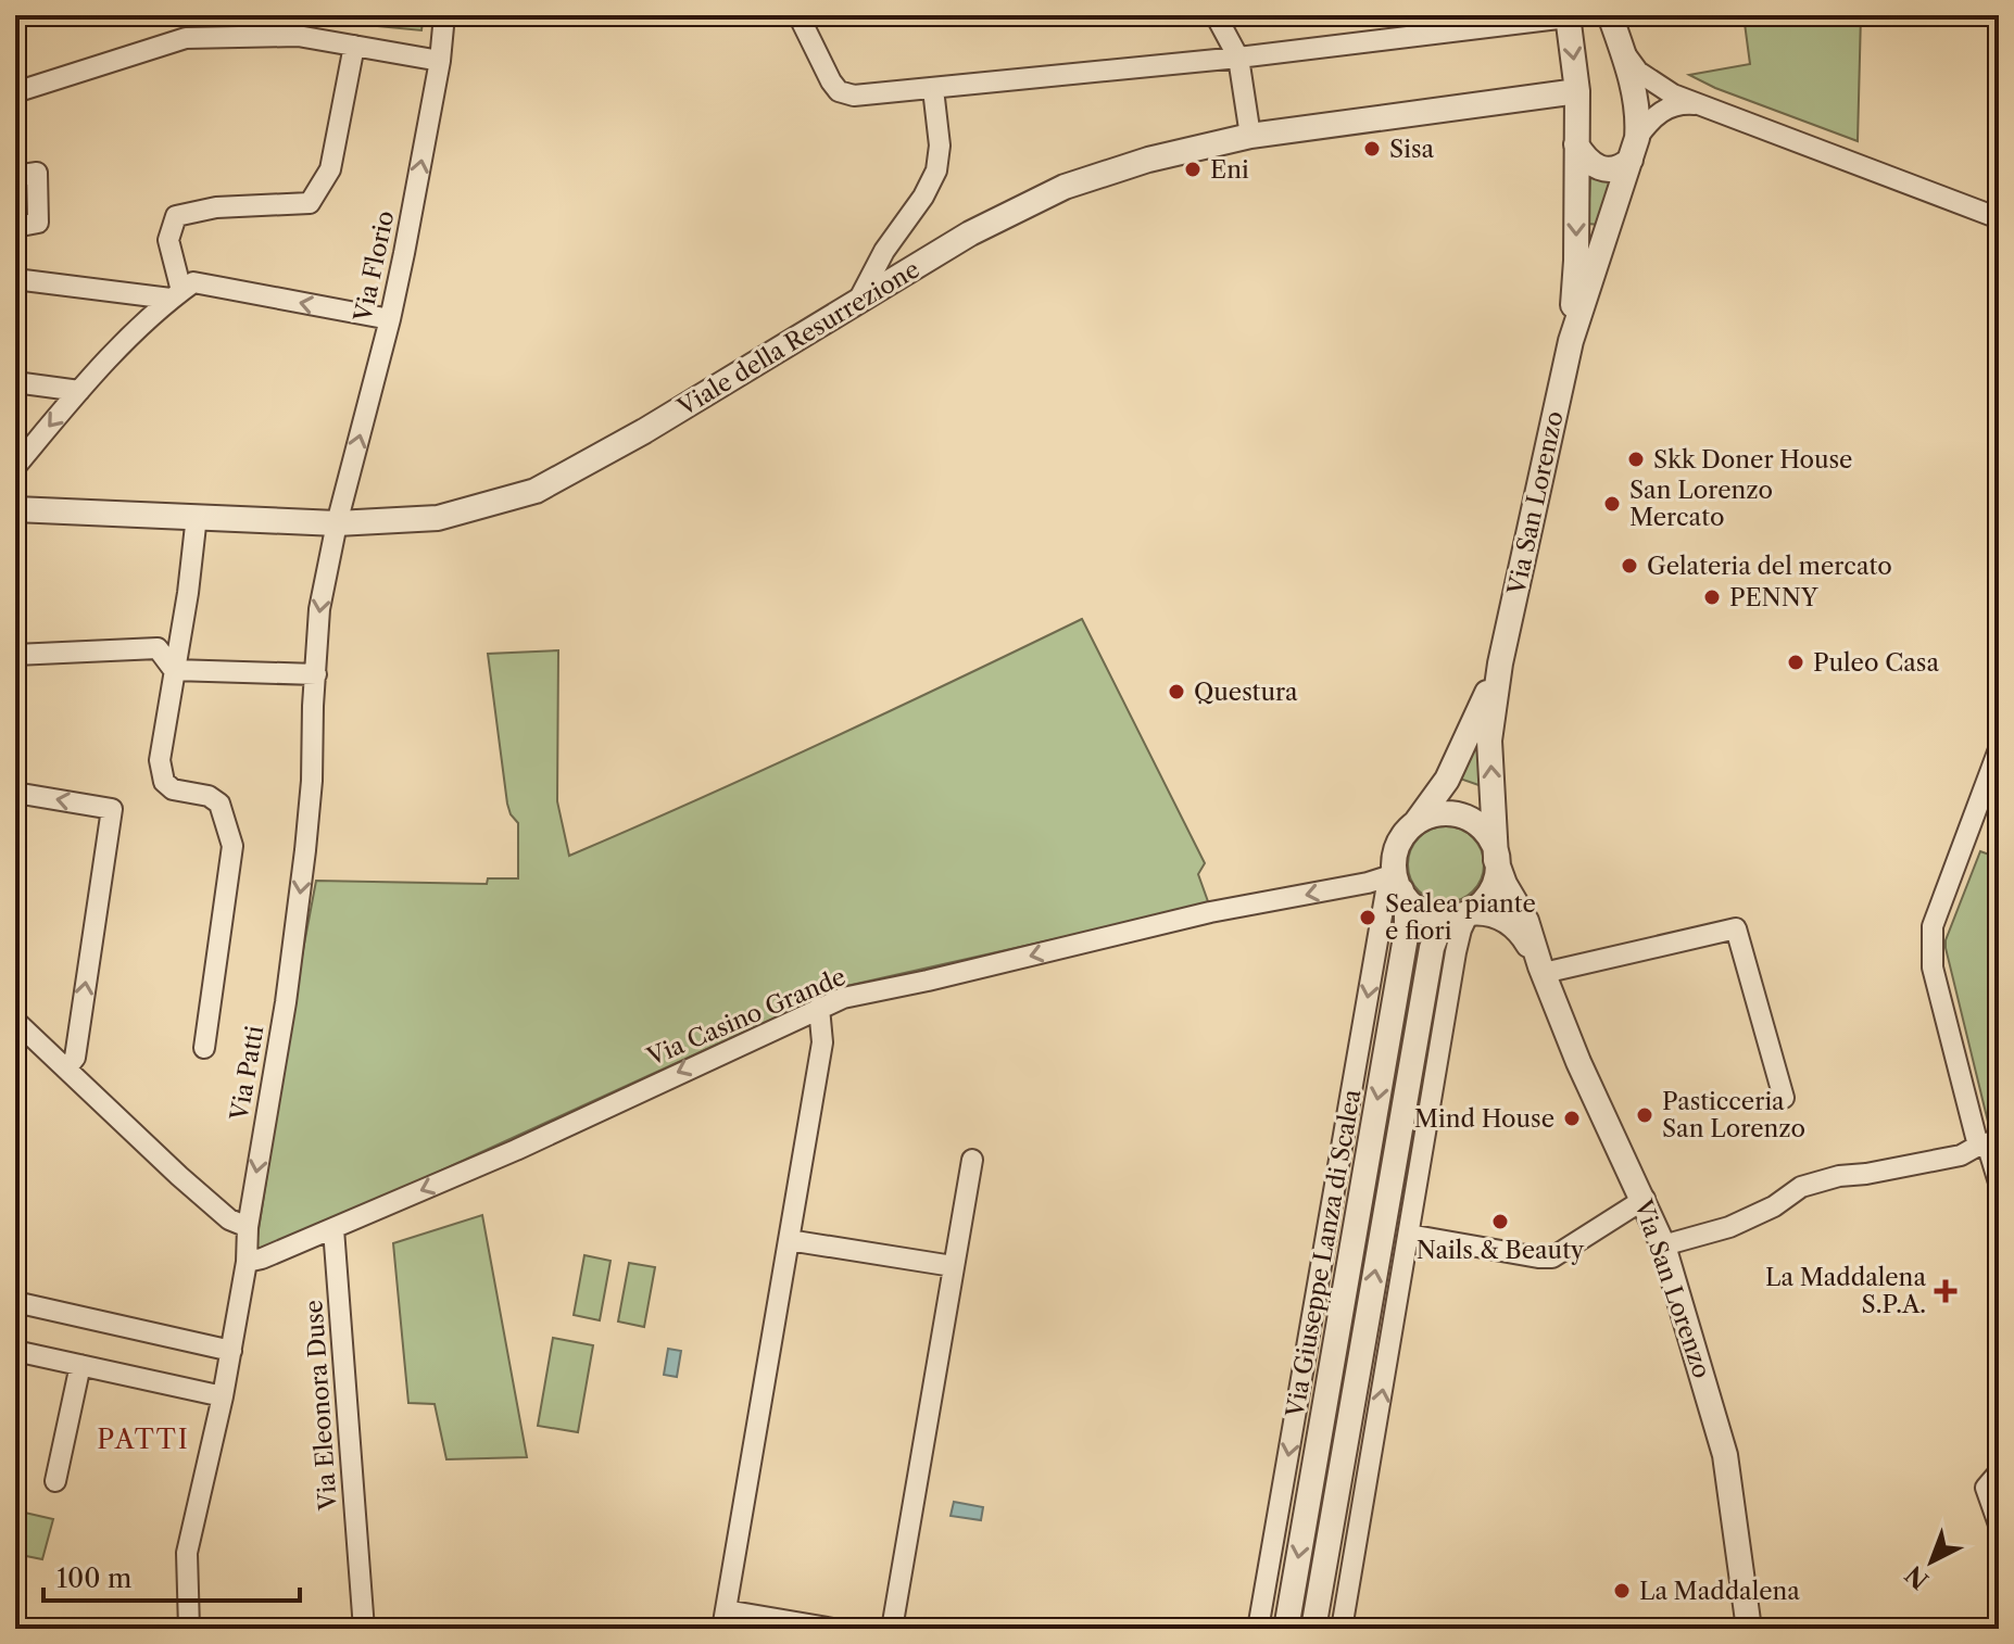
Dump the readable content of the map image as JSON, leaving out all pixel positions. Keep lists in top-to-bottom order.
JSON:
{
  "streets": {
    "street": [
      "Via Florio",
      "Viale della Resurrezione",
      "Via San Lorenzo",
      "Via Casino Grande",
      "Via Patti",
      "Via Giuseppe Lanza di Scalea",
      "Via Eleonora Duse"
    ]
  },
  "crossings": [
    ["Via Florio", "Viale della Resurrezione"],
    ["Via Florio", "Via Patti"],
    ["Viale della Resurrezione", "Via Patti"],
    ["Via San Lorenzo", "Via Casino Grande"],
    ["Via San Lorenzo", "Via Giuseppe Lanza di Scalea"],
    ["Via Casino Grande", "Via Patti"],
    ["Via Casino Grande", "Via Giuseppe Lanza di Scalea"],
    ["Via Casino Grande", "Via Eleonora Duse"]
  ],
  "one_way": ["Via Florio", "Via Casino Grande", "Via Patti"],
  "districts": ["PATTI"],
  "places": {
    "other": [
      "Sisa",
      "Eni",
      "Skk Doner House",
      "San Lorenzo Mercato",
      "Gelateria del mercato",
      "PENNY",
      "Puleo Casa",
      "Questura",
      "Sealea piante e fiori",
      "Pasticceria San Lorenzo",
      "Mind House",
      "Nails & Beauty",
      "La Maddalena"
    ],
    "health": ["La Maddalena S.P.A."]
  },
  "scale_bar": "100 m",
  "north": "bottom left"
}
